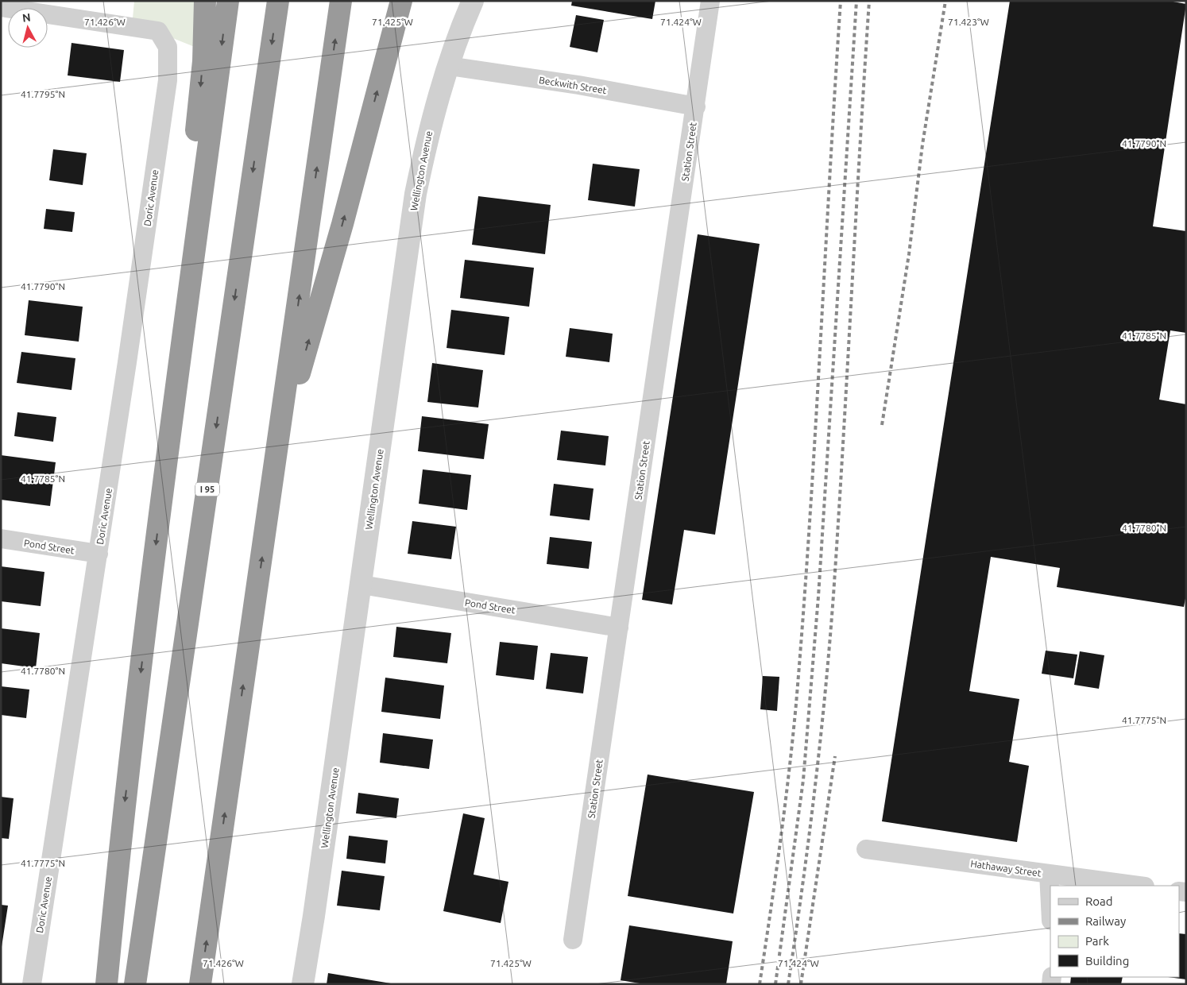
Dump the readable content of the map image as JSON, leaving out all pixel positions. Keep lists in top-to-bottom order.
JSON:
{
  "streets": {
    "highway": ["I 95"],
    "street": [
      "Beckwith Street",
      "Station Street",
      "Wellington Avenue",
      "Doric Avenue",
      "Pond Street",
      "Hathaway Street"
    ]
  },
  "crossings": [
    ["Beckwith Street", "Station Street"],
    ["Beckwith Street", "Wellington Avenue"],
    ["Station Street", "Pond Street"],
    ["Wellington Avenue", "Pond Street"],
    ["Doric Avenue", "Pond Street"]
  ],
  "legend": [
    "Road",
    "Railway",
    "Park",
    "Building"
  ],
  "north": "top",
  "coordinates": [
    "71.426°W",
    "71.425°W",
    "71.424°W",
    "71.423°W",
    "41.7795°N",
    "41.7790°N",
    "41.7785°N",
    "41.7780°N",
    "41.7775°N"
  ]
}
